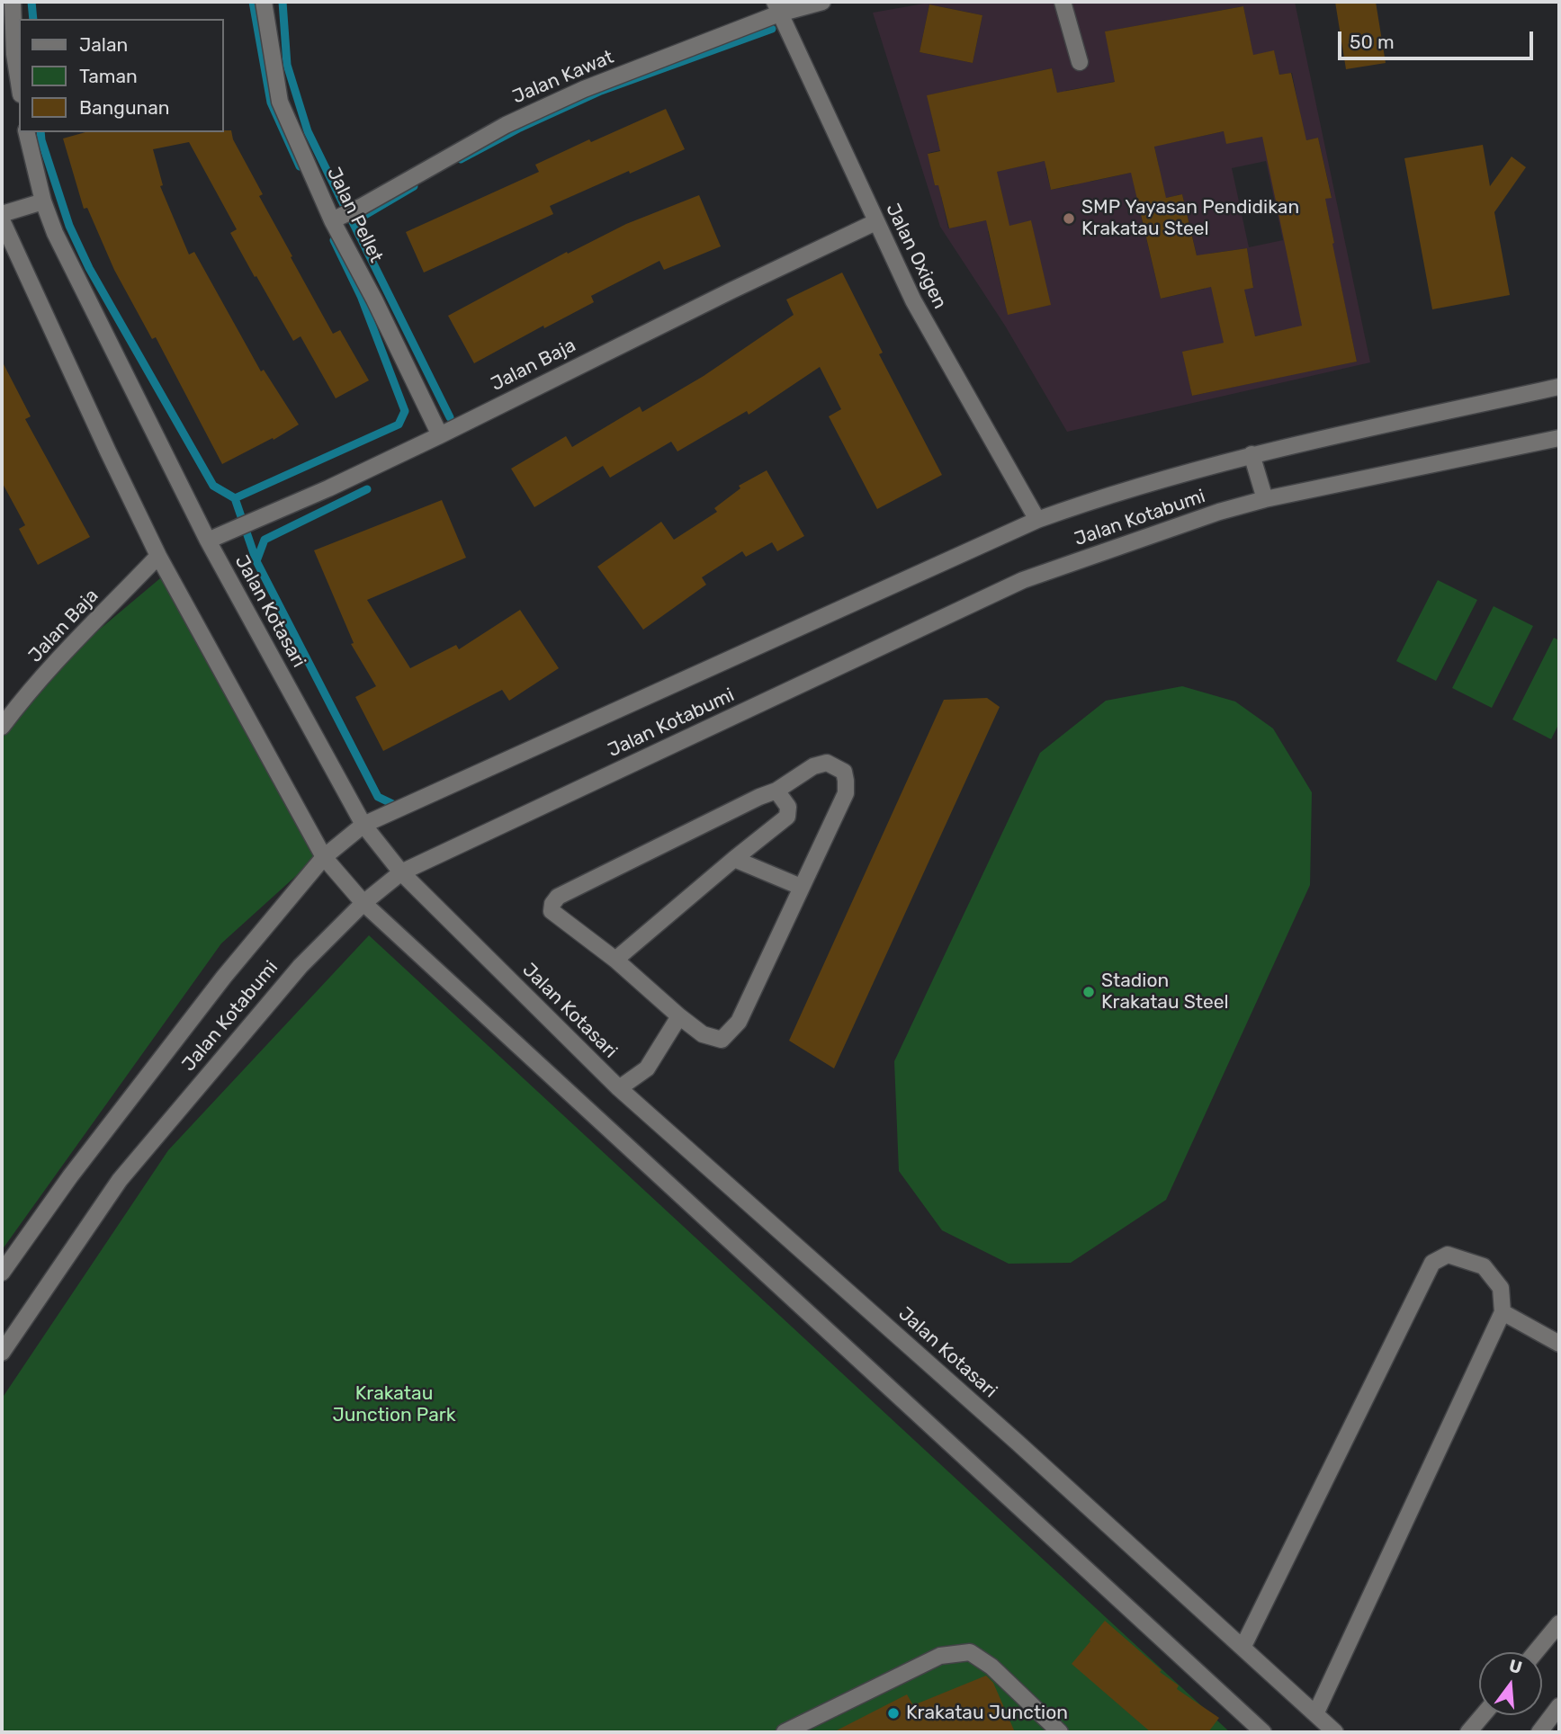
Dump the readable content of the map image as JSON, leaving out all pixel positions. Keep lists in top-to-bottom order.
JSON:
{
  "streets": {
    "street": [
      "Jalan Kawat",
      "Jalan Pellet",
      "Jalan Oxigen",
      "Jalan Baja",
      "Jalan Kotabumi",
      "Jalan Kotasari"
    ]
  },
  "crossings": [
    ["Jalan Kawat", "Jalan Pellet"],
    ["Jalan Kawat", "Jalan Oxigen"],
    ["Jalan Pellet", "Jalan Baja"],
    ["Jalan Oxigen", "Jalan Baja"],
    ["Jalan Oxigen", "Jalan Kotabumi"],
    ["Jalan Baja", "Jalan Kotasari"],
    ["Jalan Kotabumi", "Jalan Kotasari"]
  ],
  "parks": ["Krakatau Junction Park"],
  "places": ["SMP Yayasan Pendidikan Krakatau Steel", "Stadion Krakatau Steel", "Krakatau Junction"],
  "legend": ["Jalan", "Taman", "Bangunan"],
  "scale_bar": "50 m",
  "north": "top"
}
